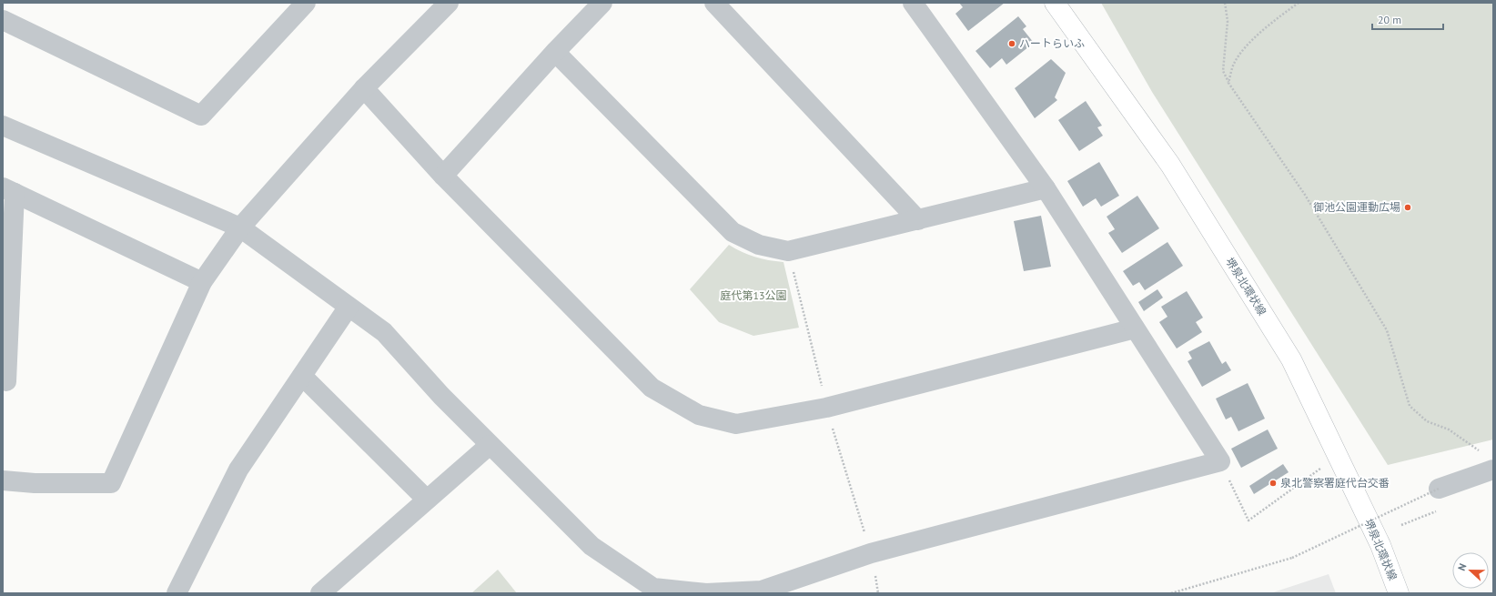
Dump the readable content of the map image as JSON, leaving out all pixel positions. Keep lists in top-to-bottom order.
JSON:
{
  "streets": {
    "main road": ["堺泉北環状線"]
  },
  "parks": ["庭代第13公園"],
  "places": ["ハートらいふ", "御池公園運動広場", "泉北警察署庭代台交番"],
  "scale_bar": "20 m",
  "north": "left"
}
